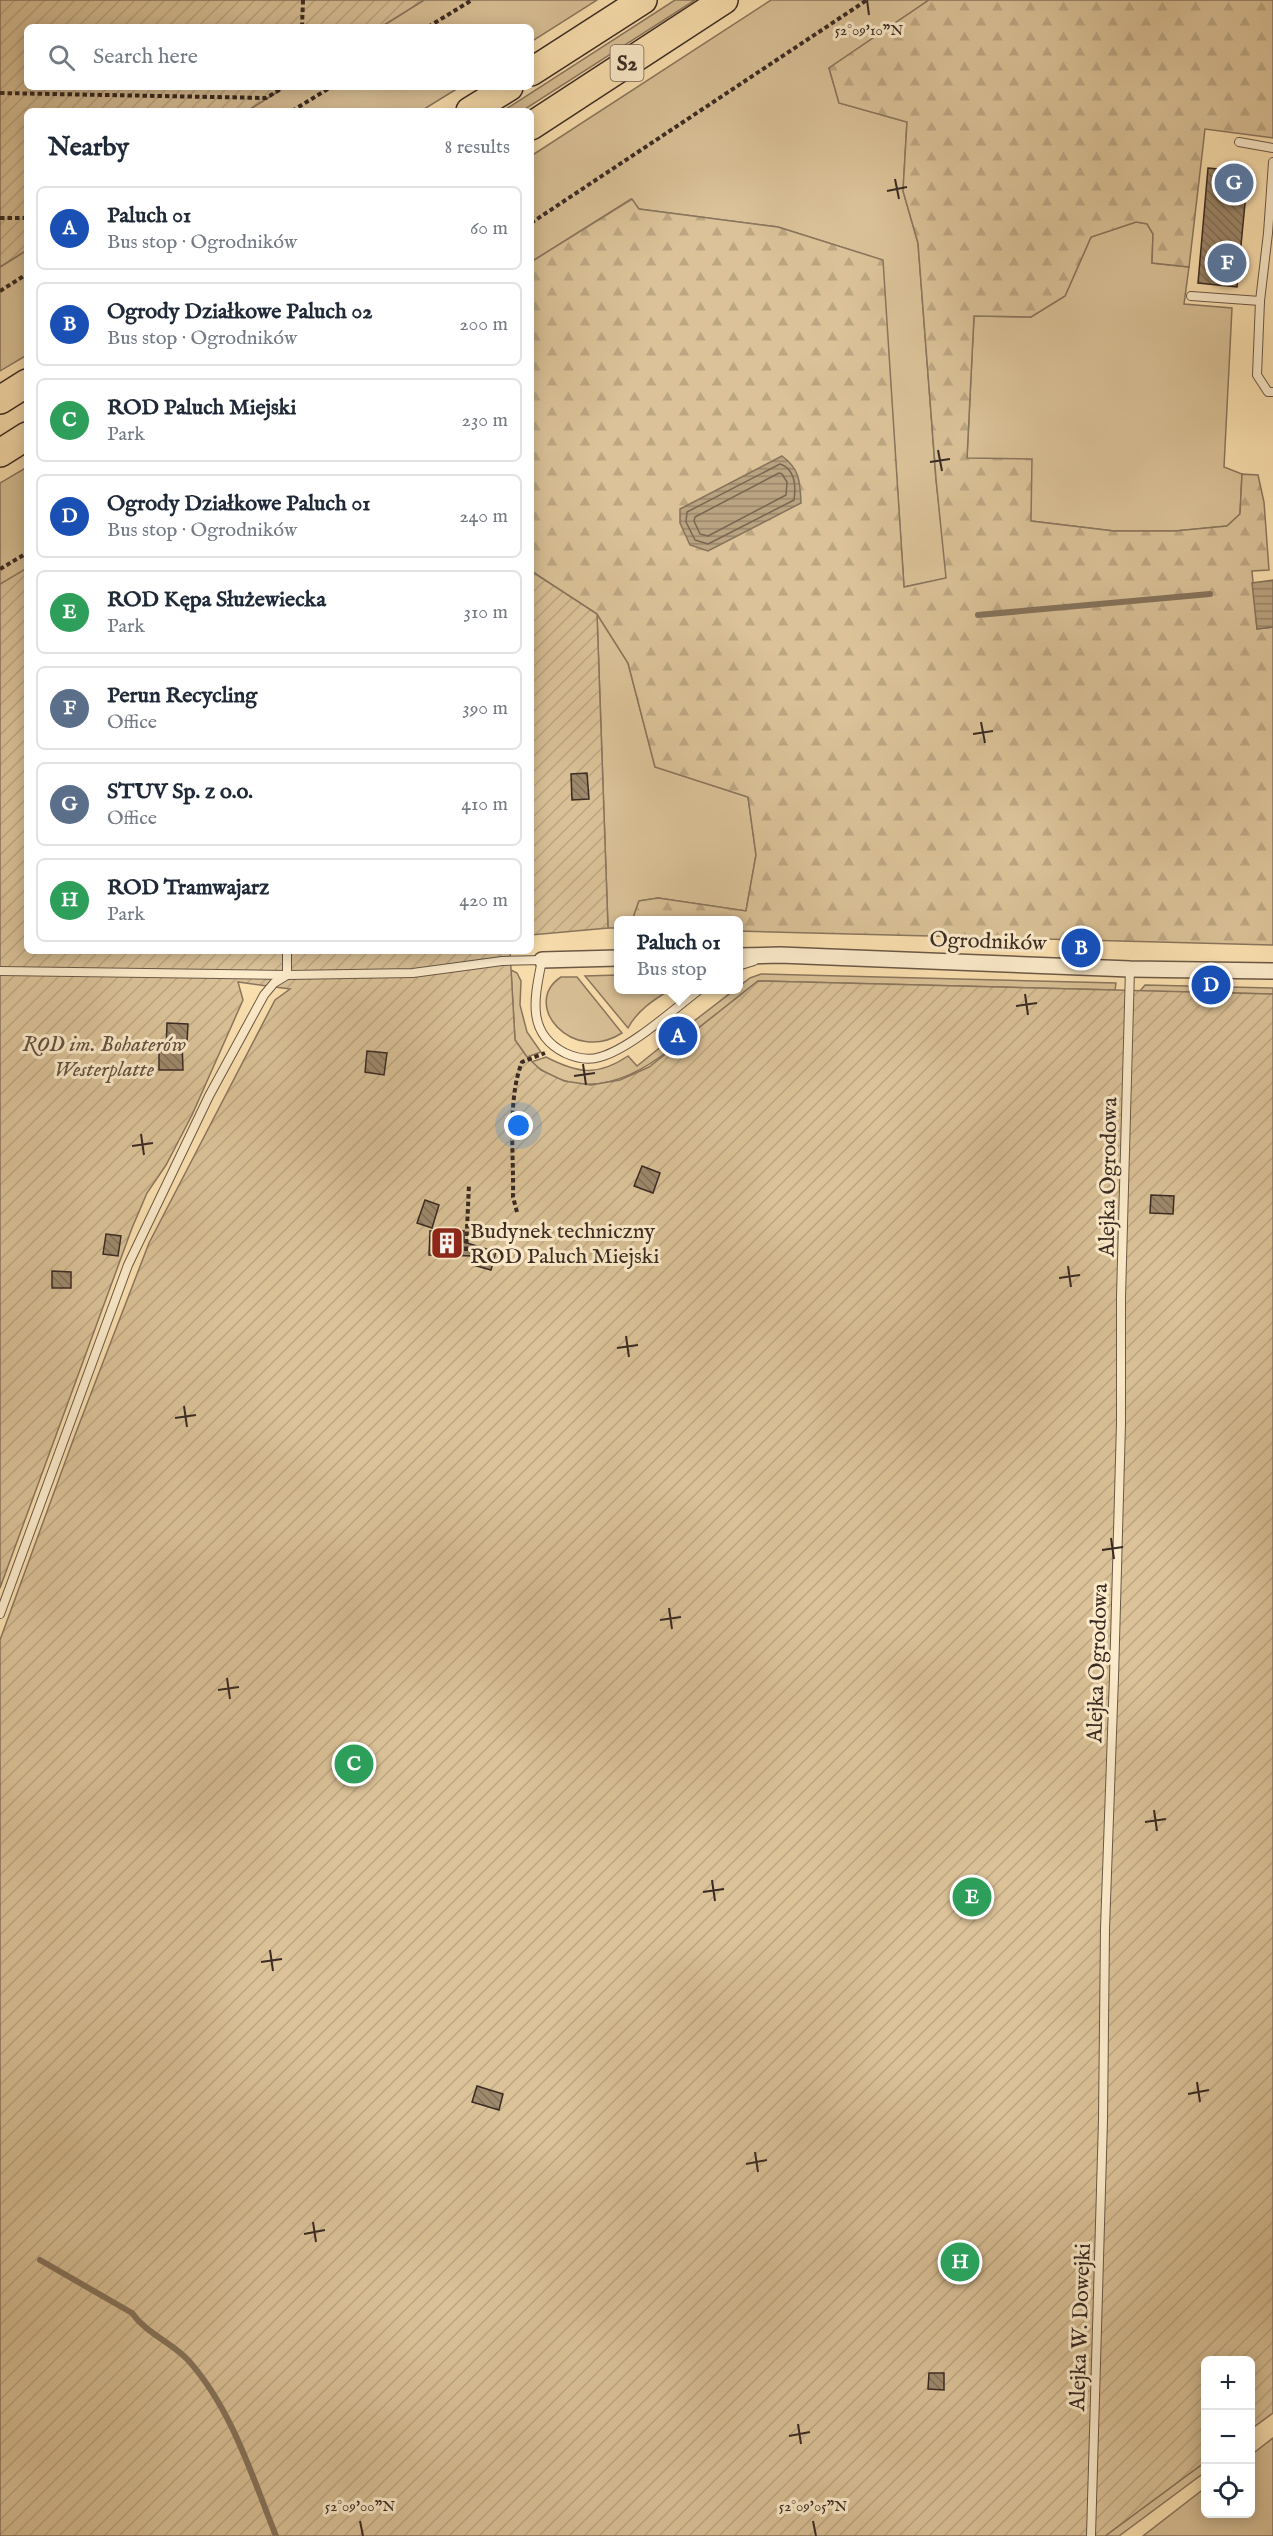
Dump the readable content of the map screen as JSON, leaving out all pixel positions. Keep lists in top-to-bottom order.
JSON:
{
  "streets": {
    "highway": ["S2"],
    "street": ["Ogrodników"],
    "lane": ["Alejka Ogrodowa", "Alejka W. Dowejki"]
  },
  "crossings": [
    ["Ogrodników", "Alejka Ogrodowa"],
    ["Alejka Ogrodowa", "Alejka W. Dowejki"]
  ],
  "parks": ["ROD im. Bohaterów Westerplatte"],
  "places": {
    "building": ["Budynek techniczny ROD Paluch Miejski"]
  },
  "page": {
    "search": "Search here",
    "heading": ["Nearby", "8 results"],
    "pins": [
      "G",
      "F",
      "B",
      "D",
      "A",
      "C",
      "E",
      "H"
    ],
    "list": [
      {
        "mark": "A",
        "name": "Paluch 01",
        "note": "Bus stop · Ogrodników",
        "value": "60 m"
      },
      {
        "mark": "B",
        "name": "Ogrody Działkowe Paluch 02",
        "note": "Bus stop · Ogrodników",
        "value": "200 m"
      },
      {
        "mark": "C",
        "name": "ROD Paluch Miejski",
        "note": "Park",
        "value": "230 m"
      },
      {
        "mark": "D",
        "name": "Ogrody Działkowe Paluch 01",
        "note": "Bus stop · Ogrodników",
        "value": "240 m"
      },
      {
        "mark": "E",
        "name": "ROD Kępa Służewiecka",
        "note": "Park",
        "value": "310 m"
      },
      {
        "mark": "F",
        "name": "Perun Recycling",
        "note": "Office",
        "value": "390 m"
      },
      {
        "mark": "G",
        "name": "STUV Sp. z o.o.",
        "note": "Office",
        "value": "410 m"
      },
      {
        "mark": "H",
        "name": "ROD Tramwajarz",
        "note": "Park",
        "value": "420 m"
      }
    ],
    "popup": ["Paluch 01", "Bus stop"],
    "map_buttons": ["+", "−"]
  },
  "coordinates": ["52°09'10\"N", "52°09'00\"N", "52°09'05\"N"]
}
